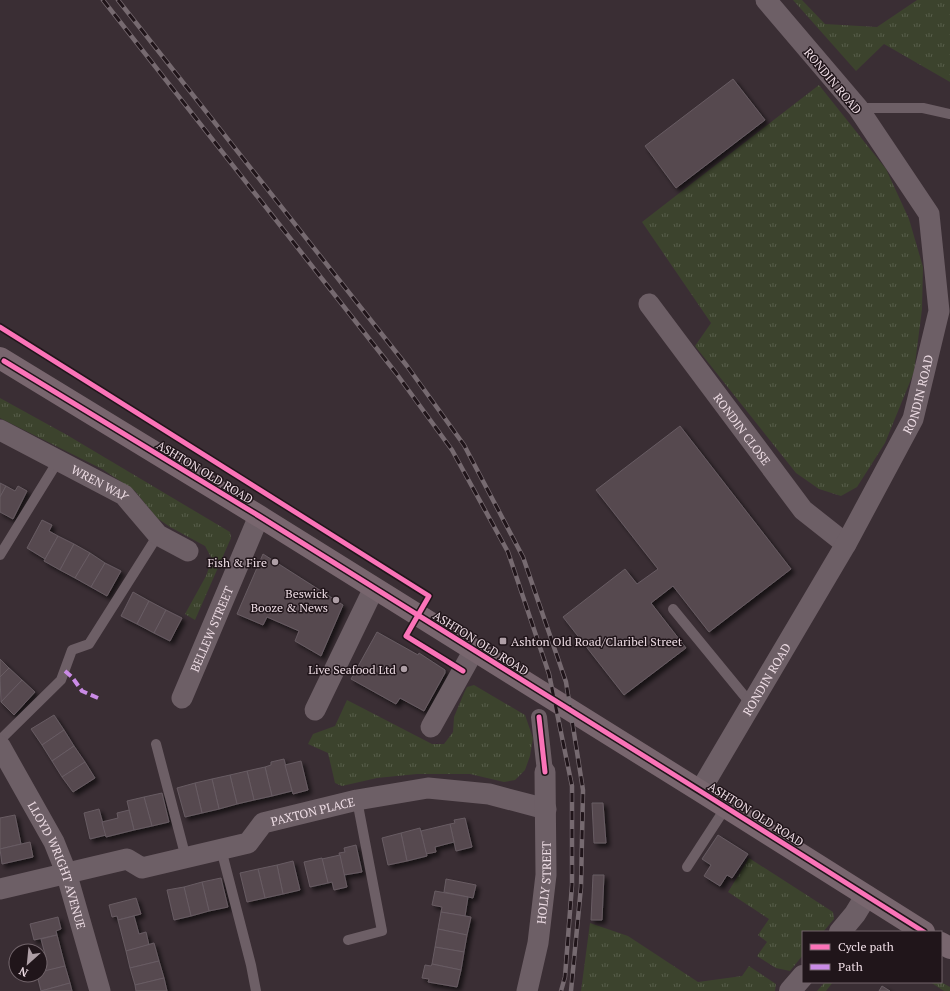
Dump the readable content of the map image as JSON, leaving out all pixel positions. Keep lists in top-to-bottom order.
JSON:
{
  "streets": {
    "highway": ["ASHTON OLD ROAD"],
    "street": [
      "RONDIN ROAD",
      "RONDIN CLOSE",
      "WREN WAY",
      "BELLEW STREET",
      "PAXTON PLACE",
      "LLOYD WRIGHT AVENUE",
      "HOLLY STREET"
    ]
  },
  "crossings": [
    ["RONDIN ROAD", "RONDIN CLOSE"],
    ["RONDIN ROAD", "ASHTON OLD ROAD"],
    ["ASHTON OLD ROAD", "BELLEW STREET"],
    ["PAXTON PLACE", "LLOYD WRIGHT AVENUE"],
    ["PAXTON PLACE", "HOLLY STREET"]
  ],
  "places": {
    "other": ["Fish & Fire", "Beswick Booze & News", "Live Seafood Ltd"],
    "transit": ["Ashton Old Road/Claribel Street"]
  },
  "legend": ["Cycle path", "Path"],
  "north": "bottom left"
}
